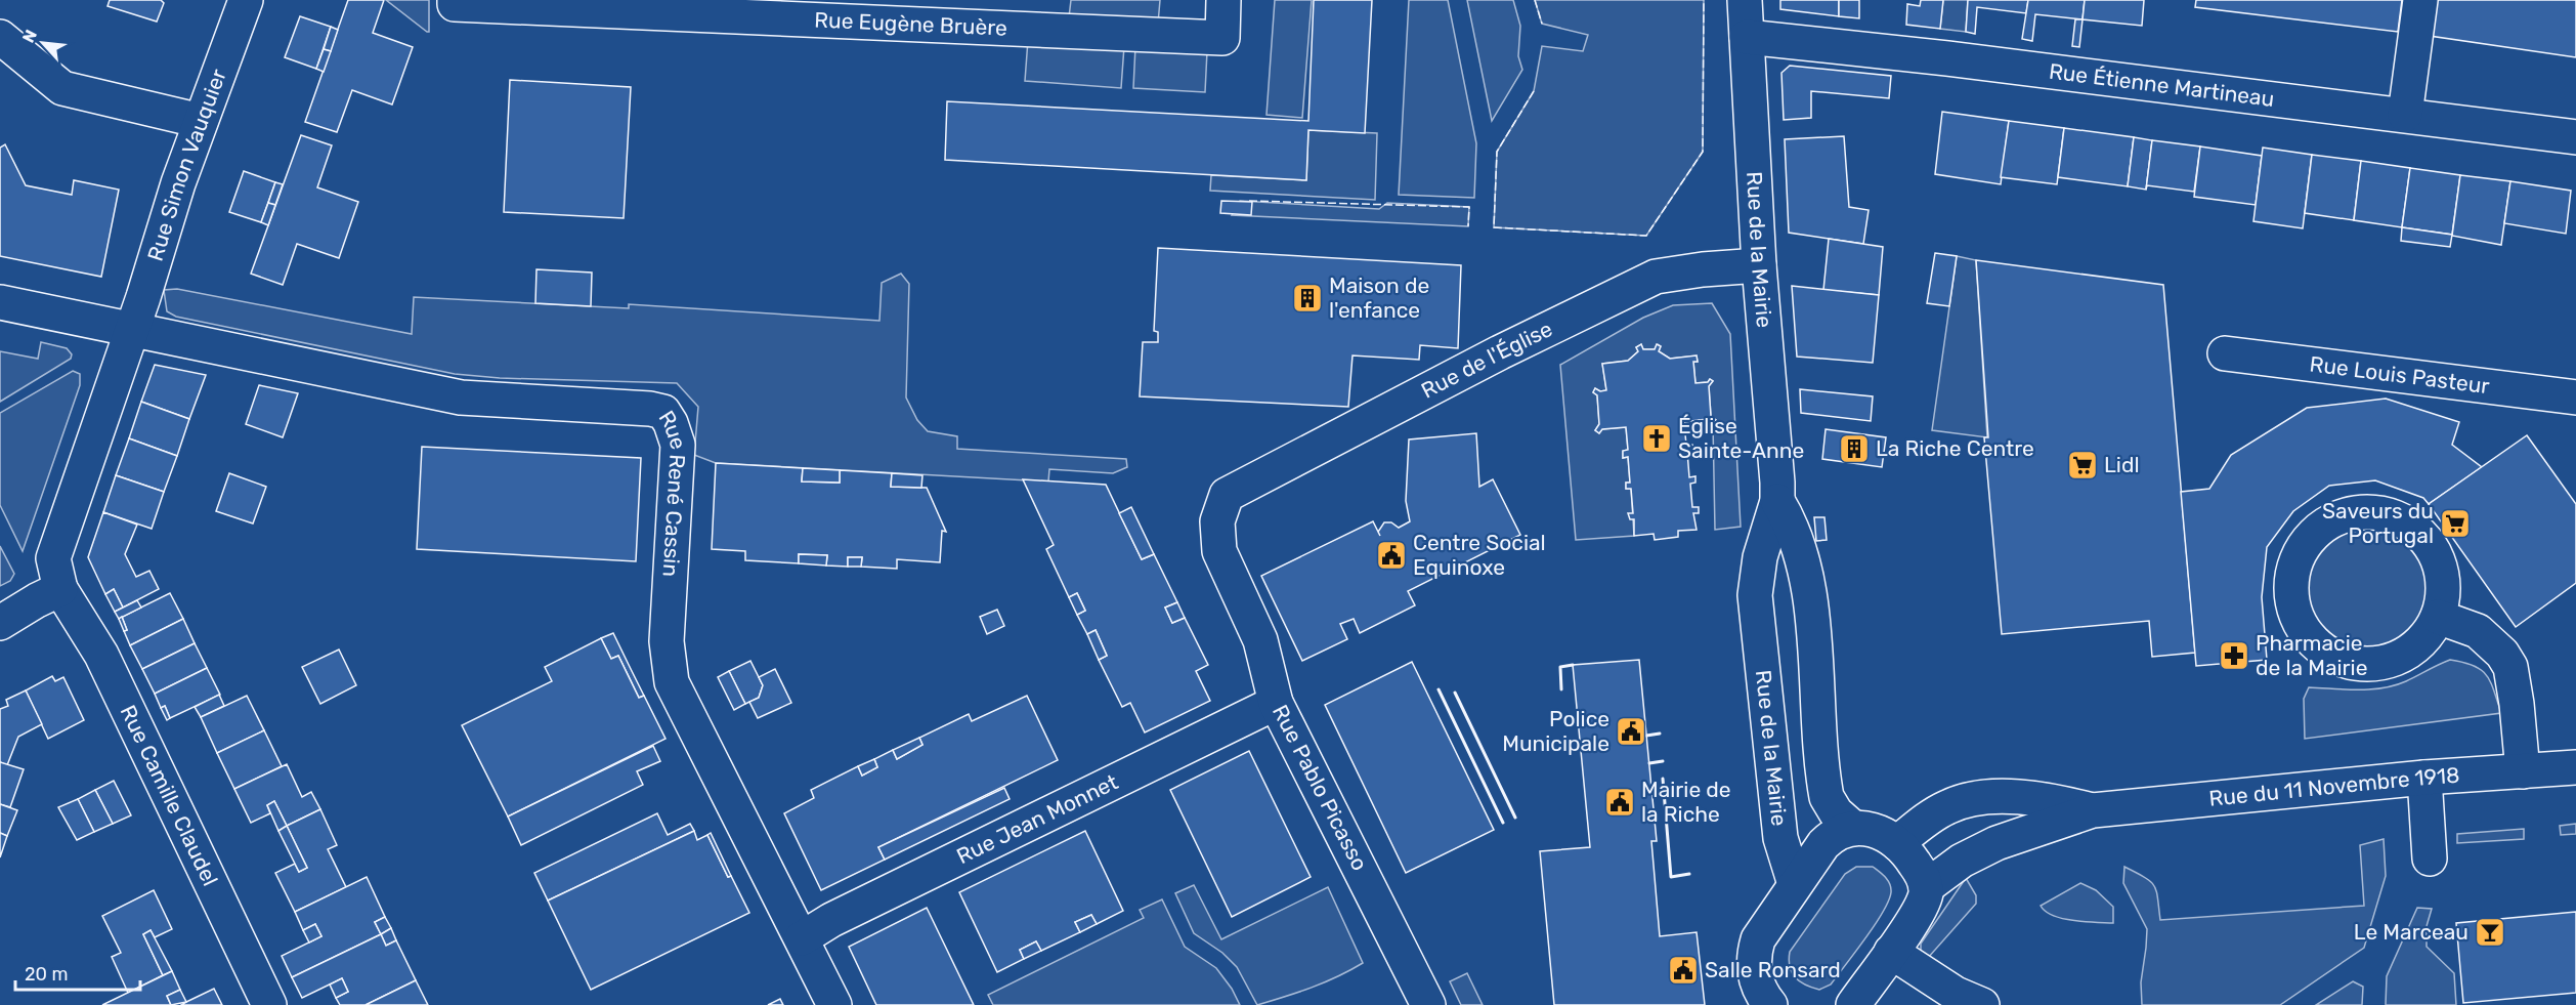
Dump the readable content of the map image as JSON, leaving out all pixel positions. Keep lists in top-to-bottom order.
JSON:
{
  "streets": {
    "street": [
      "Rue Eugène Bruère",
      "Rue Étienne Martineau",
      "Rue Simon Vauquier",
      "Rue de la Mairie",
      "Rue de l'Église",
      "Rue Louis Pasteur",
      "Rue René Cassin",
      "Rue Pablo Picasso",
      "Rue du 11 Novembre 1918",
      "Rue Camille Claudel",
      "Rue Jean Monnet"
    ]
  },
  "crossings": [
    ["Rue Étienne Martineau", "Rue de la Mairie"],
    ["Rue Simon Vauquier", "Rue René Cassin"],
    ["Rue Simon Vauquier", "Rue Camille Claudel"],
    ["Rue de la Mairie", "Rue de l'Église"],
    ["Rue de l'Église", "Rue Pablo Picasso"],
    ["Rue René Cassin", "Rue Jean Monnet"],
    ["Rue Pablo Picasso", "Rue Jean Monnet"]
  ],
  "places": {
    "building": ["Maison de l'enfance", "La Riche Centre"],
    "church": ["Église Sainte-Anne"],
    "supermarket": ["Lidl", "Saveurs du Portugal"],
    "public building": [
      "Centre Social Equinoxe",
      "Police Municipale",
      "Mairie de la Riche",
      "Salle Ronsard"
    ],
    "pharmacy": ["Pharmacie de la Mairie"],
    "bar": ["Le Marceau"]
  },
  "scale_bar": "20 m",
  "north": "top left"
}
